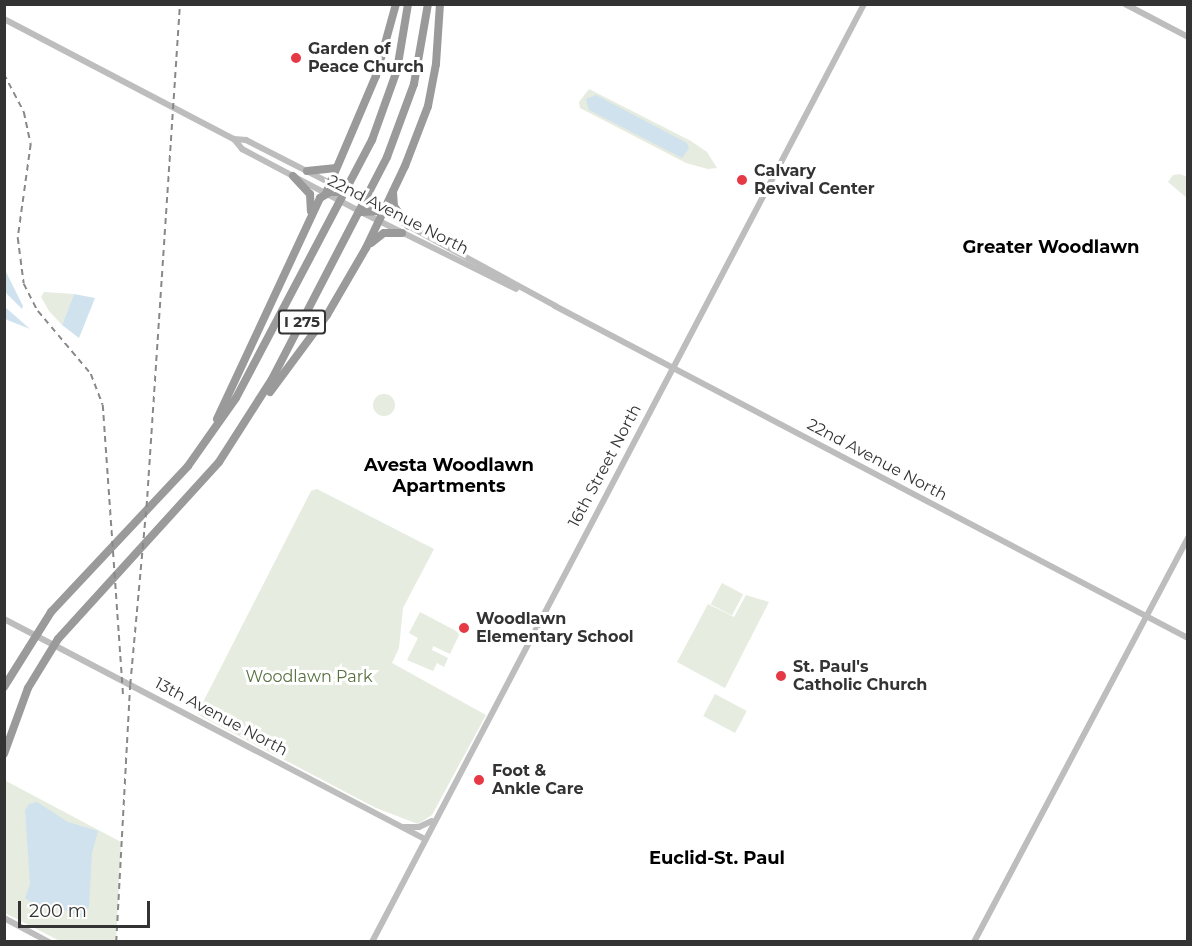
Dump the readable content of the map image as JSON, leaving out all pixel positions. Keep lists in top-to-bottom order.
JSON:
{
  "streets": {
    "highway": ["I 275"],
    "main road": ["22nd Avenue North", "16th Street North", "13th Avenue North"]
  },
  "crossings": [
    ["22nd Avenue North", "16th Street North"],
    ["16th Street North", "13th Avenue North"]
  ],
  "districts": ["Greater Woodlawn", "Avesta Woodlawn Apartments", "Euclid-St. Paul"],
  "parks": ["Woodlawn Park"],
  "places": [
    "Garden of Peace Church",
    "Calvary Revival Center",
    "Woodlawn Elementary School",
    "St. Paul's Catholic Church",
    "Foot & Ankle Care"
  ],
  "scale_bar": "200 m"
}
